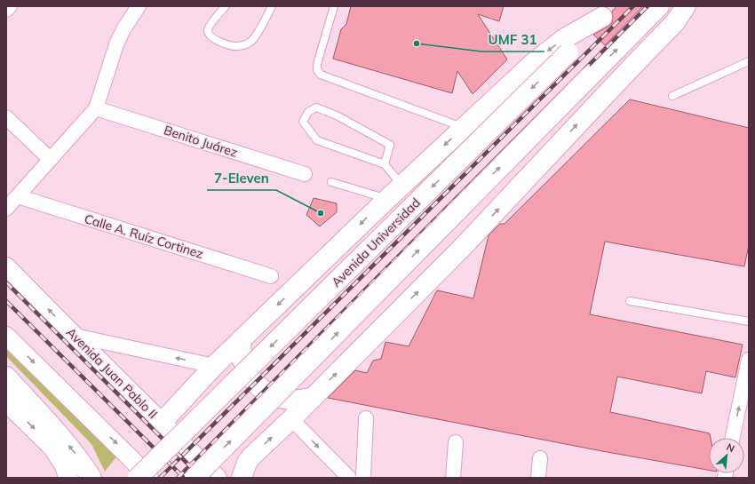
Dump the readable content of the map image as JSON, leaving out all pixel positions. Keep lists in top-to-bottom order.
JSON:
{
  "streets": {
    "highway": ["Avenida Universidad"],
    "street": ["Benito Juárez", "Calle A. Ruíz Cortinez", "Avenida Juan Pablo II"]
  },
  "places": ["UMF 31", "7-Eleven"],
  "north": "top right"
}
